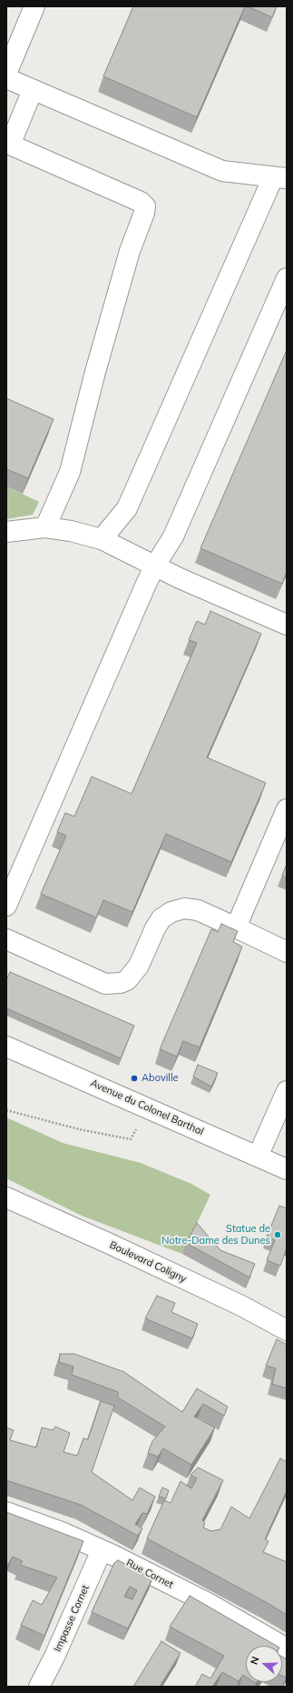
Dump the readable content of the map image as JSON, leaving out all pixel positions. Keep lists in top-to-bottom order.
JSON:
{
  "streets": {
    "street": [
      "Avenue du Colonel Barthal",
      "Boulevard Coligny",
      "Rue Cornet",
      "Impasse Cornet"
    ]
  },
  "crossings": [
    ["Rue Cornet", "Impasse Cornet"]
  ],
  "places": ["Aboville", "Statue de Notre-Dame des Dunes"],
  "north": "left"
}
